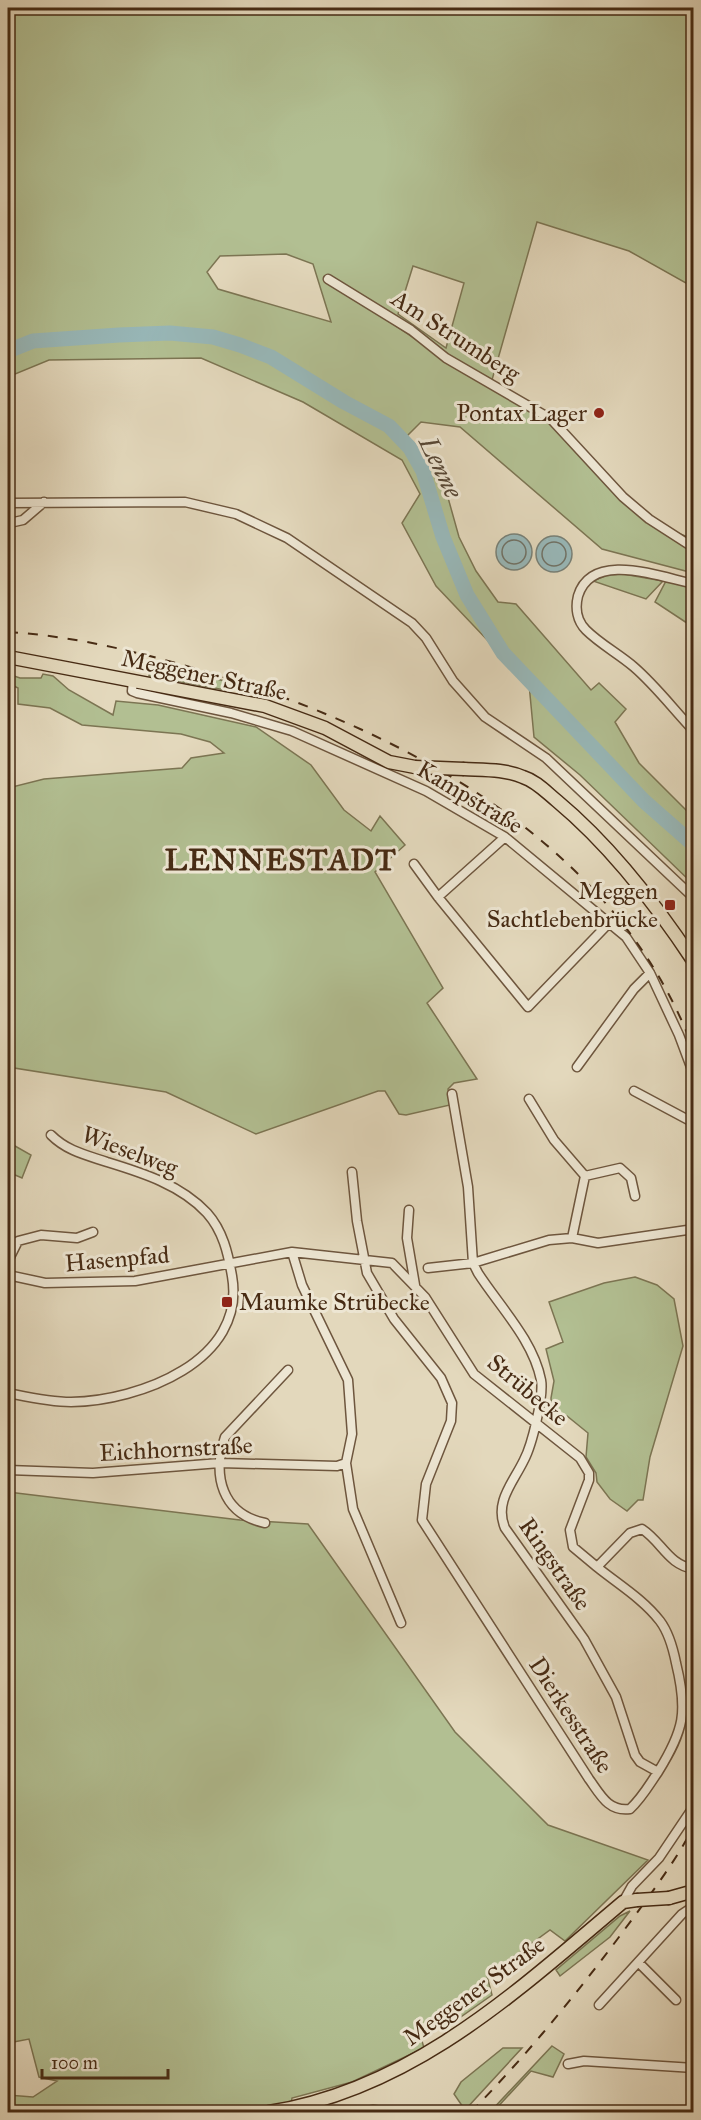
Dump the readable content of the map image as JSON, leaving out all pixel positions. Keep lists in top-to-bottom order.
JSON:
{
  "streets": {
    "main road": ["Meggener Straße"],
    "street": [
      "Am Strumberg",
      "Kampstraße",
      "Wieselweg",
      "Hasenpfad",
      "Strübecke",
      "Eichhornstraße",
      "Ringstraße",
      "Dierkesstraße"
    ]
  },
  "crossings": [
    ["Meggener Straße", "Kampstraße"],
    ["Wieselweg", "Hasenpfad"],
    ["Wieselweg", "Strübecke"],
    ["Hasenpfad", "Strübecke"],
    ["Strübecke", "Ringstraße"],
    ["Strübecke", "Dierkesstraße"],
    ["Ringstraße", "Dierkesstraße"]
  ],
  "districts": ["LENNESTADT"],
  "water": ["Lenne"],
  "places": {
    "other": ["Pontax Lager"],
    "transit": ["Meggen Sachtlebenbrücke", "Maumke Strübecke"]
  },
  "scale_bar": "100 m"
}
